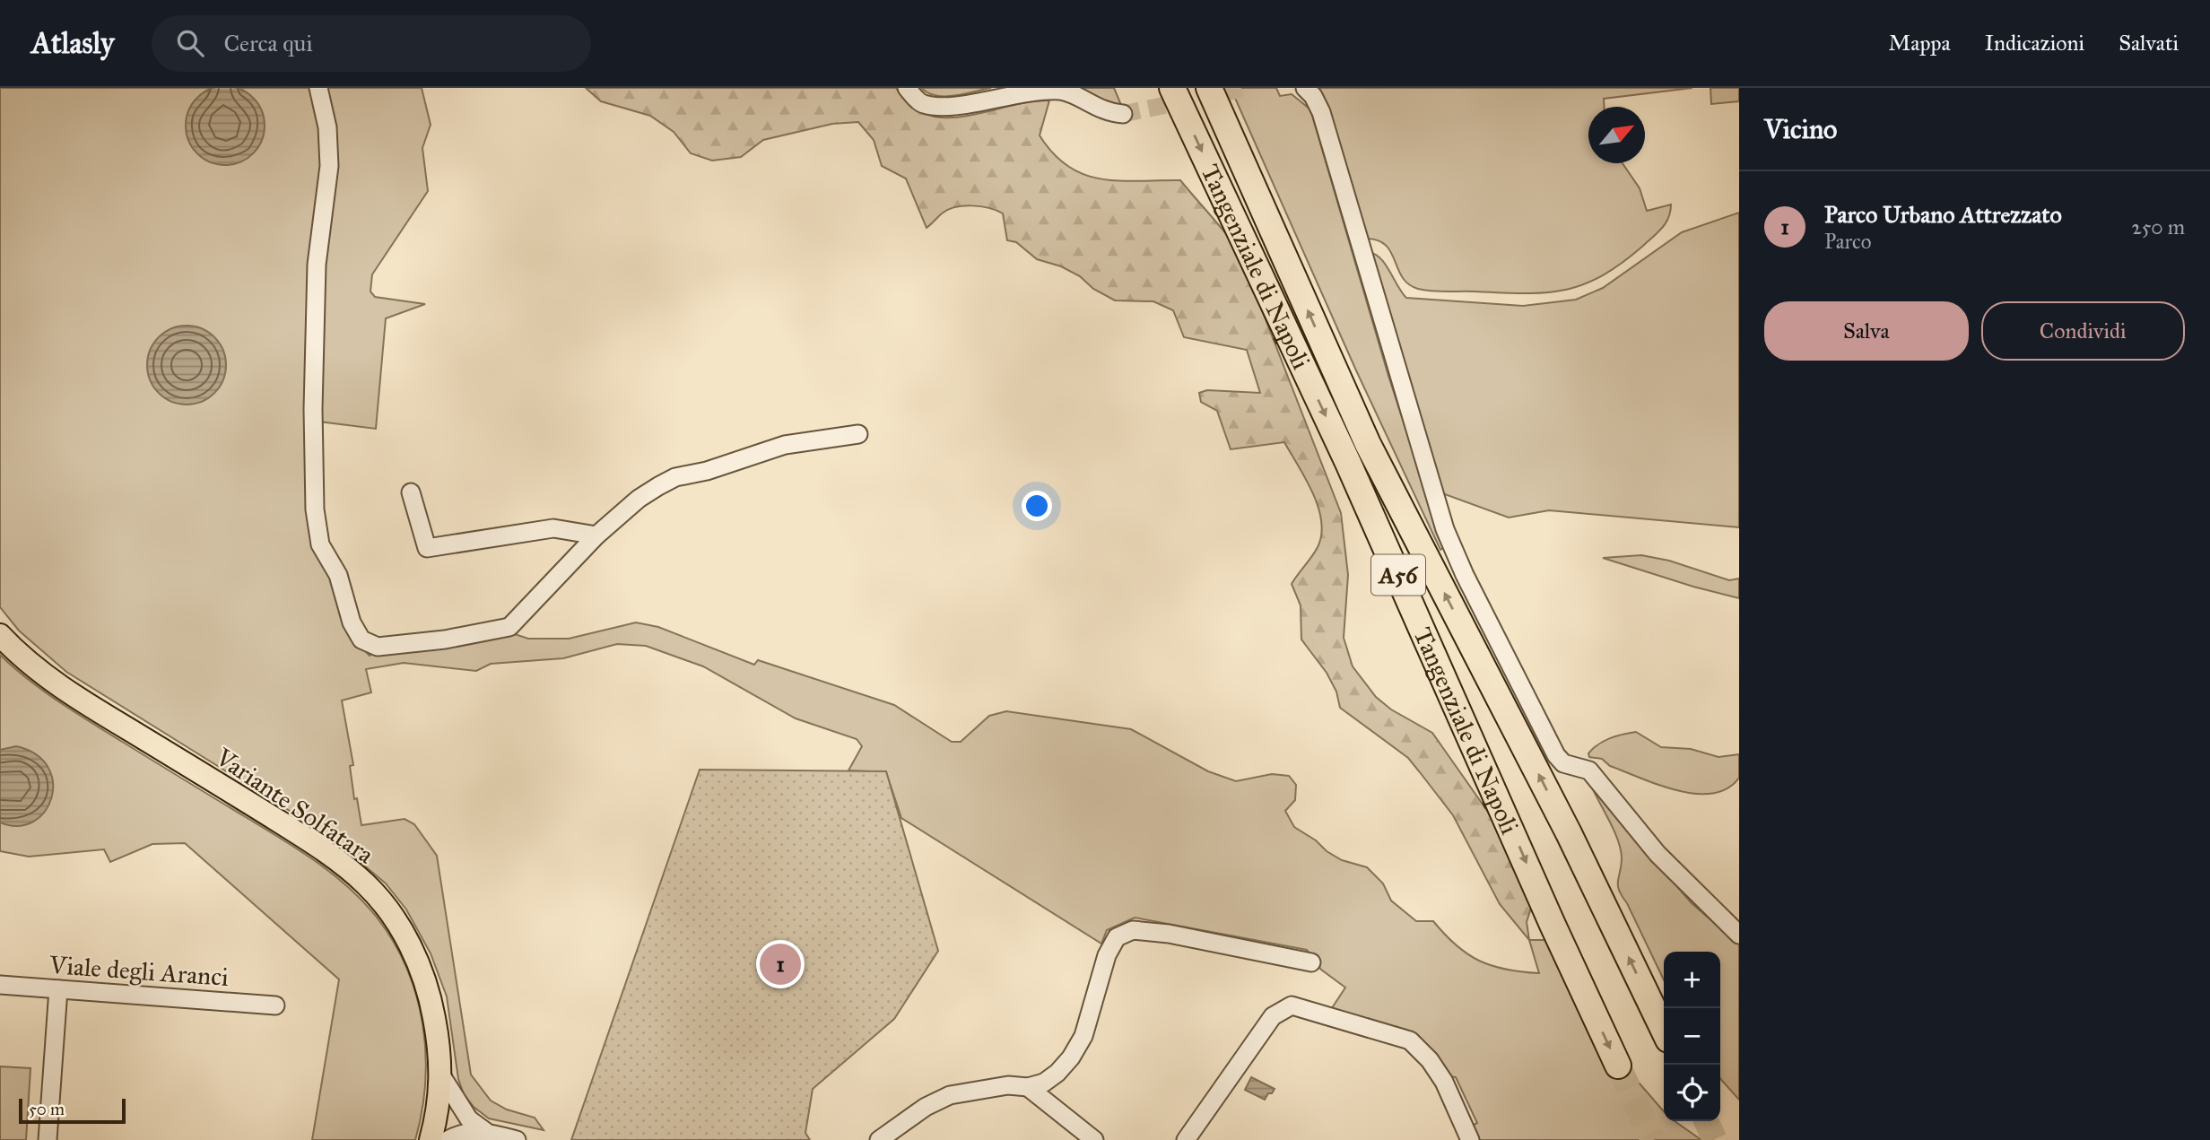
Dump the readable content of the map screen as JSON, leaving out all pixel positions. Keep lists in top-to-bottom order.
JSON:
{
  "streets": {
    "highway": ["Tangenziale di Napoli", "A56"],
    "main road": ["Variante Solfatara"],
    "street": ["Viale degli Aranci"]
  },
  "scale_bar": "50 m",
  "north": "top right",
  "page": {
    "header": "Atlasly",
    "search": "Cerca qui",
    "nav": ["Mappa", "Indicazioni", "Salvati"],
    "heading": "Vicino",
    "list": [
      {
        "mark": "1",
        "name": "Parco Urbano Attrezzato",
        "note": "Parco",
        "value": "250 m"
      }
    ],
    "buttons": ["Salva", "Condividi"],
    "pins": "1",
    "map_buttons": ["+", "−"],
    "scale": "50 m"
  }
}
